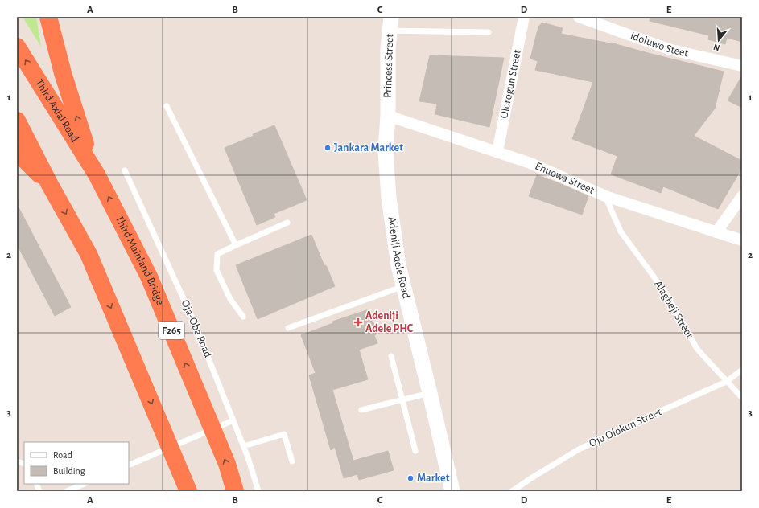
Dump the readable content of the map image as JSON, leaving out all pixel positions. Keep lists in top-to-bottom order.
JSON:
{
  "streets": {
    "highway": ["Third Axial Road", "Third Mainland Bridge", "F265"],
    "street": [
      "Idoluwo Steet",
      "Princess Street",
      "Olorogun Street",
      "Enuowa Street",
      "Adeniji Adele Road"
    ],
    "lane": ["Alagbeji Street", "Oja-Oba Road", "Oju Olokun Street"]
  },
  "crossings": [
    ["Princess Street", "Enuowa Street"],
    ["Princess Street", "Adeniji Adele Road"],
    ["Olorogun Street", "Enuowa Street"],
    ["Third Axial Road", "Third Mainland Bridge"],
    ["Enuowa Street", "Adeniji Adele Road"],
    ["Enuowa Street", "Alagbeji Street"],
    ["Alagbeji Street", "Oju Olokun Street"]
  ],
  "places": {
    "other": ["Jankara Market", "Market"],
    "health": ["Adeniji Adele PHC"]
  },
  "legend": ["Road", "Building"],
  "north": "bottom",
  "grid": {
    "columns": [
      "A",
      "B",
      "C",
      "D",
      "E"
    ],
    "rows": ["1", "2", "3"]
  }
}
